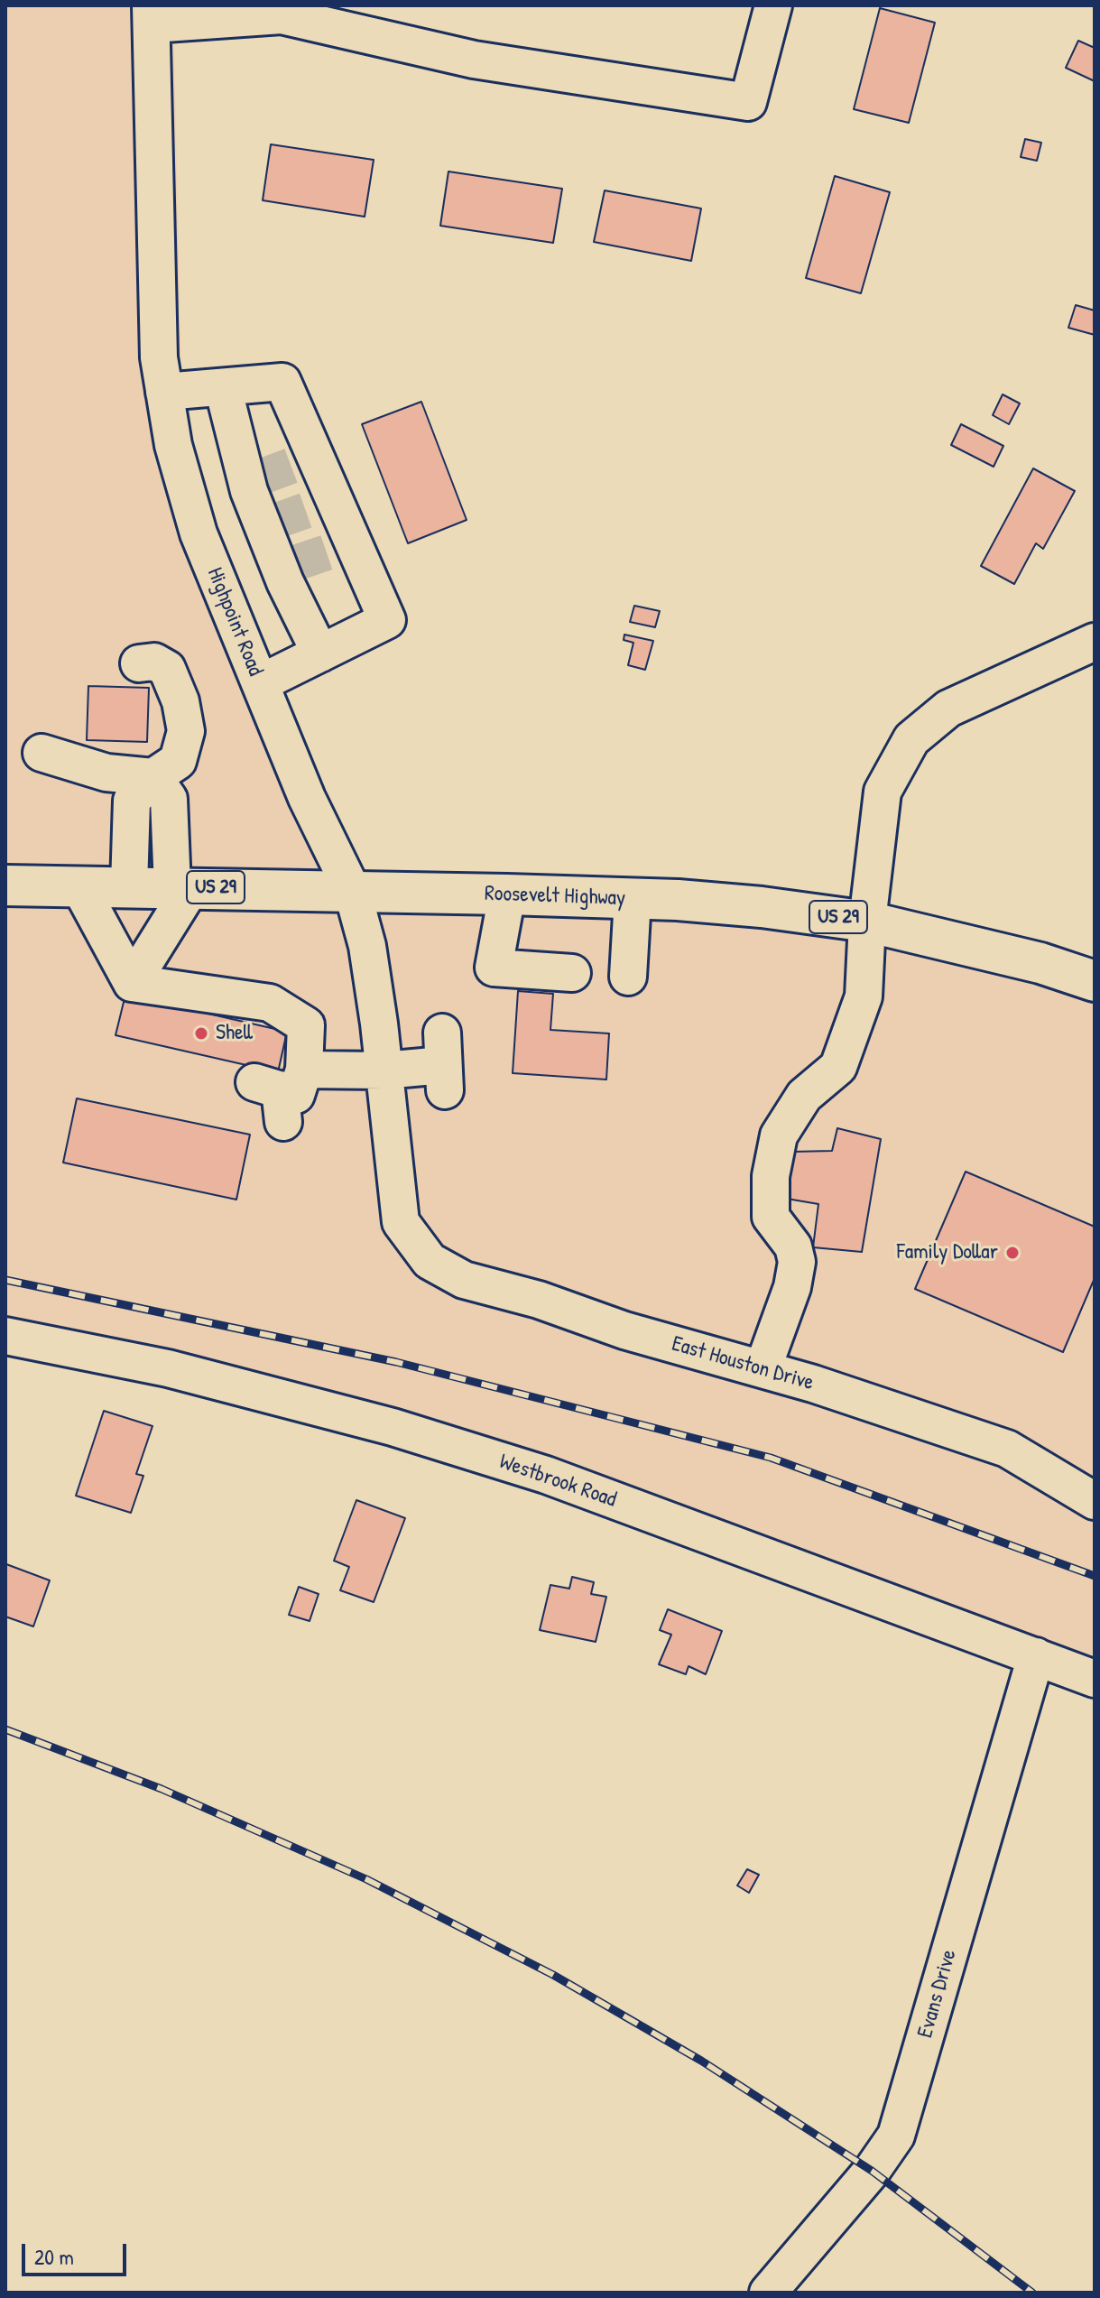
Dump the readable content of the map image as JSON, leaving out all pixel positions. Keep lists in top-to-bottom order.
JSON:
{
  "streets": {
    "main road": ["US 29", "Roosevelt Highway"],
    "street": [
      "Highpoint Road",
      "East Houston Drive",
      "Westbrook Road",
      "Evans Drive"
    ]
  },
  "crossings": [
    ["Highpoint Road", "Roosevelt Highway"],
    ["Highpoint Road", "East Houston Drive"],
    ["Westbrook Road", "Evans Drive"]
  ],
  "places": ["Shell", "Family Dollar"],
  "scale_bar": "20 m"
}
